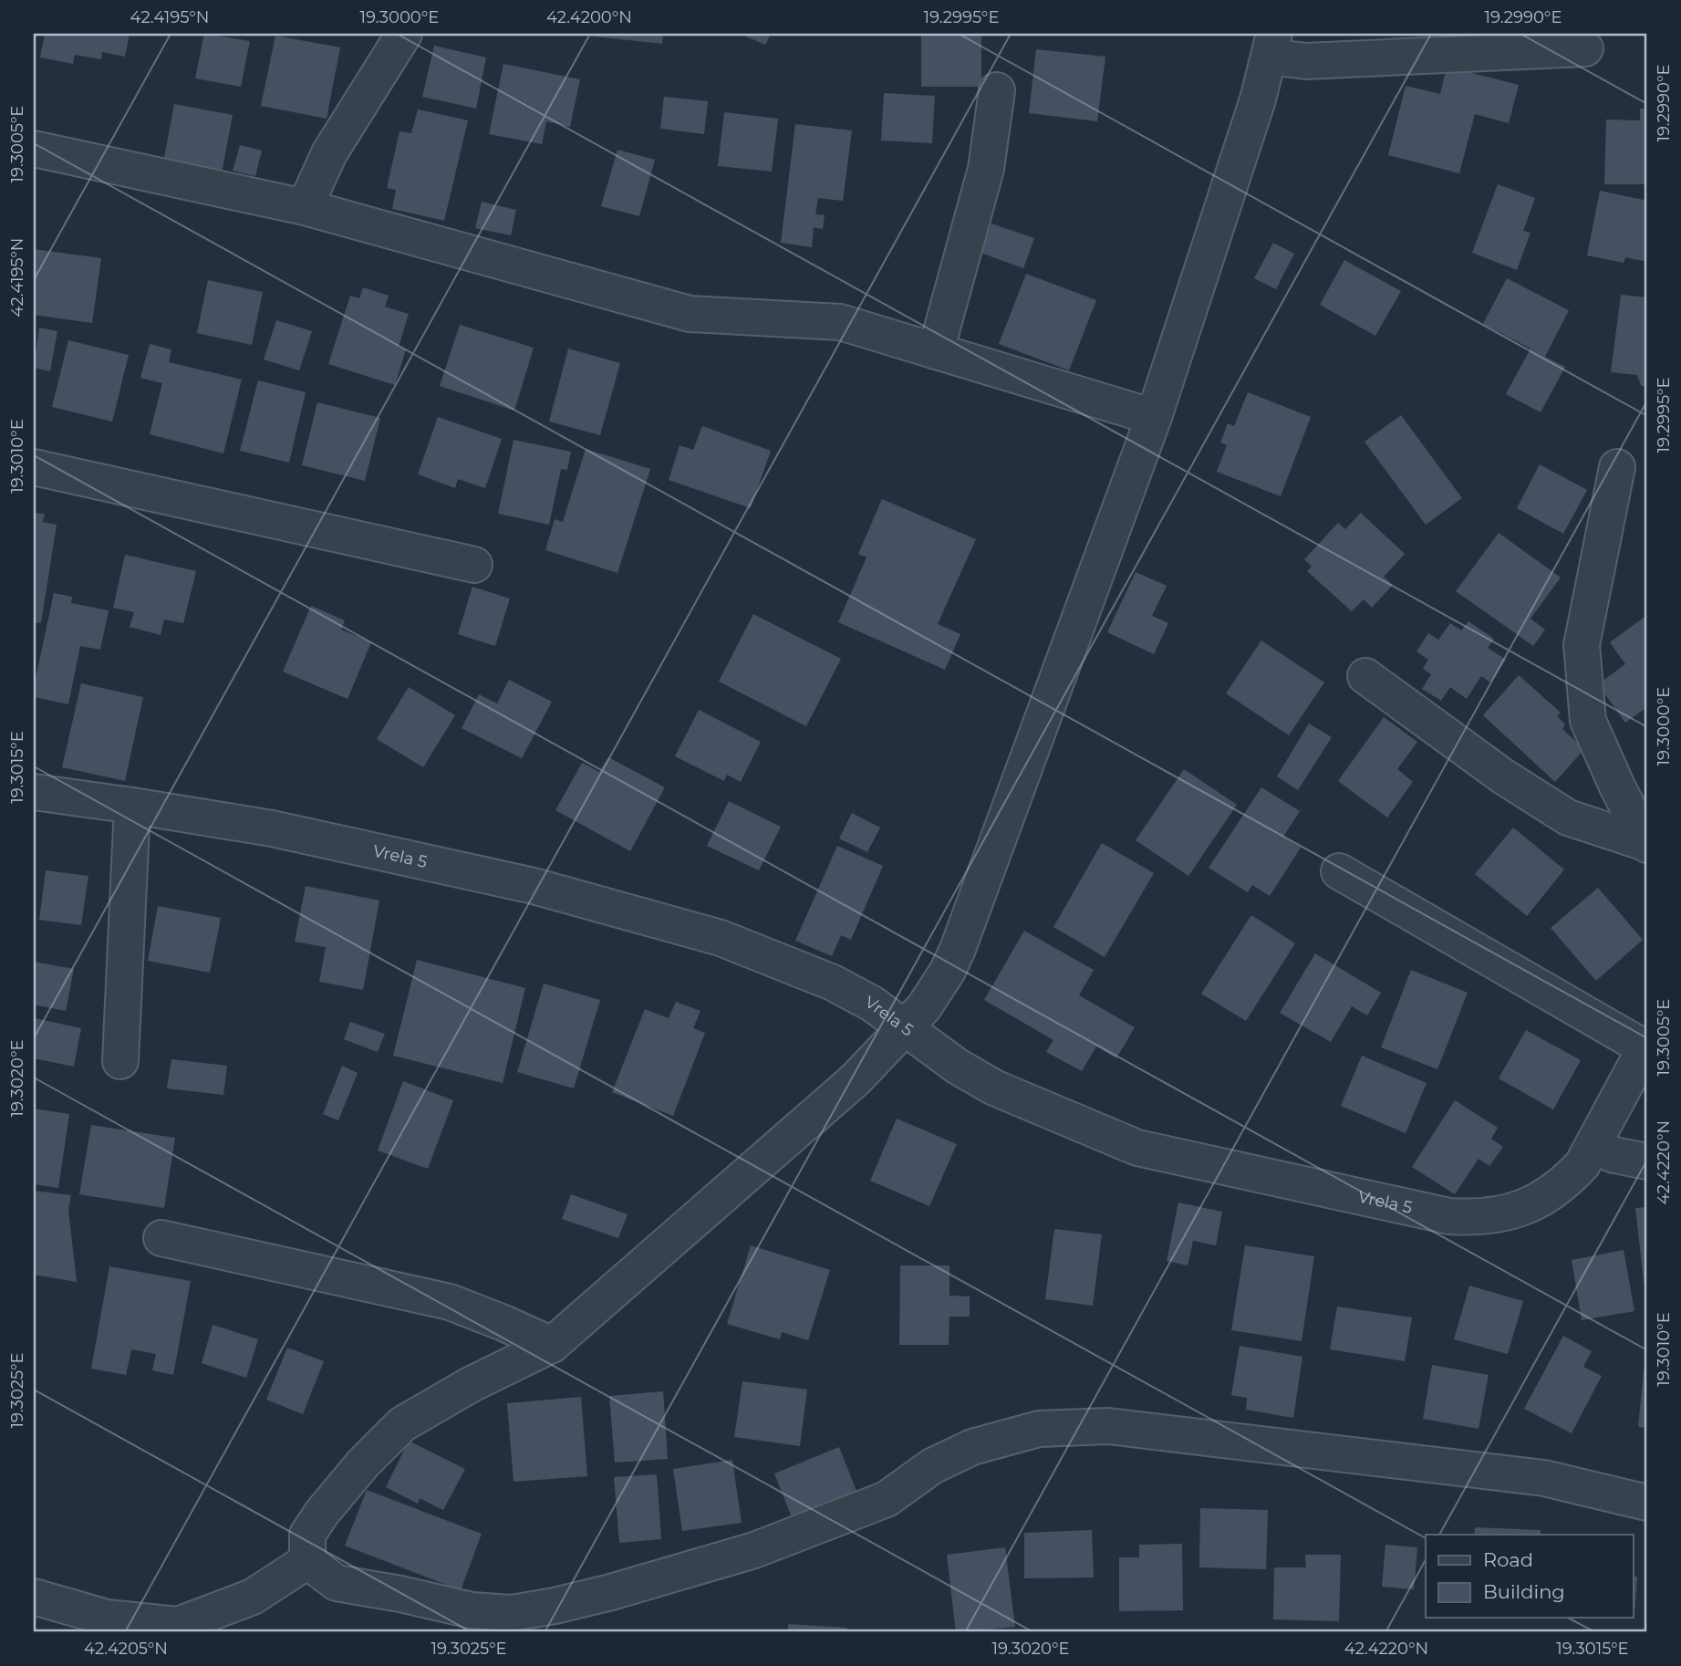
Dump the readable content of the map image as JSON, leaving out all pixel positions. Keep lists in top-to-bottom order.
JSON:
{
  "streets": {
    "street": ["Vrela 5"]
  },
  "legend": ["Road", "Building"],
  "coordinates": [
    "42.4195°N",
    "19.3000°E",
    "42.4200°N",
    "19.2995°E",
    "19.2990°E",
    "19.3005°E",
    "19.3010°E",
    "19.3015°E",
    "19.3020°E",
    "42.4220°N",
    "19.3025°E",
    "42.4205°N"
  ]
}
